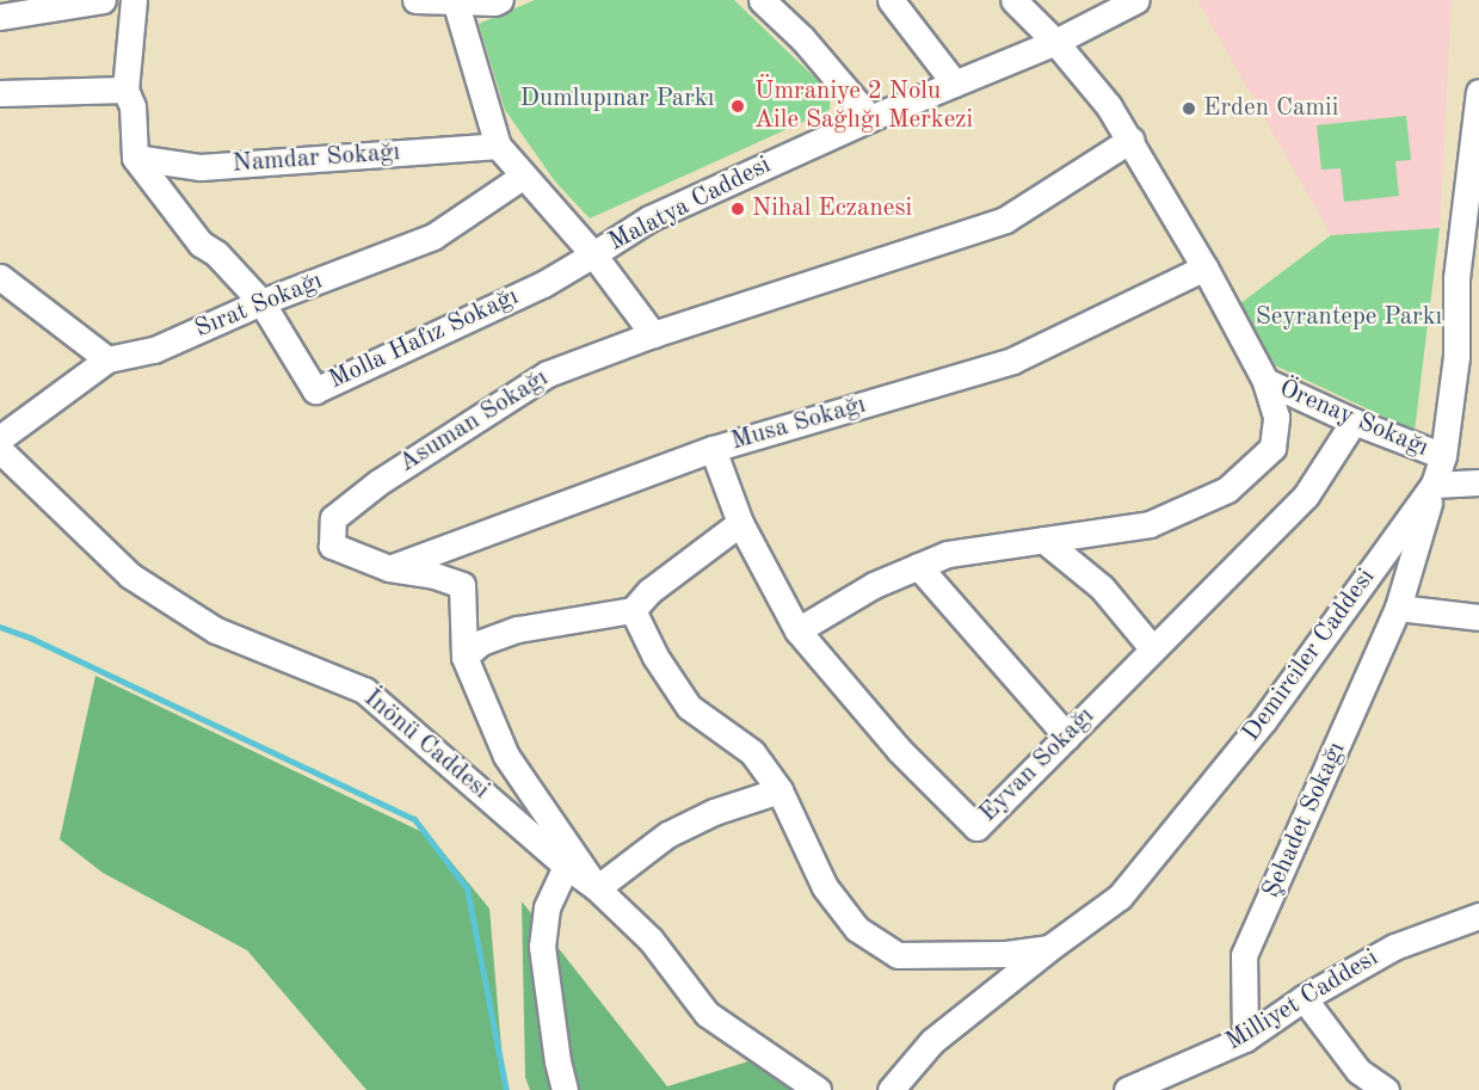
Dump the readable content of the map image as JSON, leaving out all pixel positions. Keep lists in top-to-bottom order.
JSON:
{
  "streets": {
    "street": [
      "Namdar Sokağı",
      "Malatya Caddesi",
      "Sırat Sokağı",
      "Molla Hafız Sokağı",
      "Örenay Sokağı",
      "Asuman Sokağı",
      "Musa Sokağı",
      "Demirciler Caddesi",
      "İnönü Caddesi",
      "Eyvan Sokağı",
      "Şehadet Sokağı",
      "Milliyet Caddesi"
    ]
  },
  "crossings": [
    ["Namdar Sokağı", "Malatya Caddesi"],
    ["Namdar Sokağı", "Molla Hafız Sokağı"],
    ["Malatya Caddesi", "Sırat Sokağı"],
    ["Malatya Caddesi", "Molla Hafız Sokağı"],
    ["Sırat Sokağı", "Molla Hafız Sokağı"],
    ["Örenay Sokağı", "Demirciler Caddesi"],
    ["Örenay Sokağı", "Eyvan Sokağı"],
    ["Örenay Sokağı", "Şehadet Sokağı"],
    ["Asuman Sokağı", "Musa Sokağı"],
    ["Asuman Sokağı", "İnönü Caddesi"],
    ["Musa Sokağı", "Eyvan Sokağı"],
    ["Demirciler Caddesi", "Şehadet Sokağı"],
    ["Şehadet Sokağı", "Milliyet Caddesi"]
  ],
  "parks": ["Dumlupınar Parkı", "Seyrantepe Parkı"],
  "places": ["Ümraniye 2 Nolu Aile Sağlığı Merkezi", "Erden Camii", "Nihal Eczanesi"]
}
